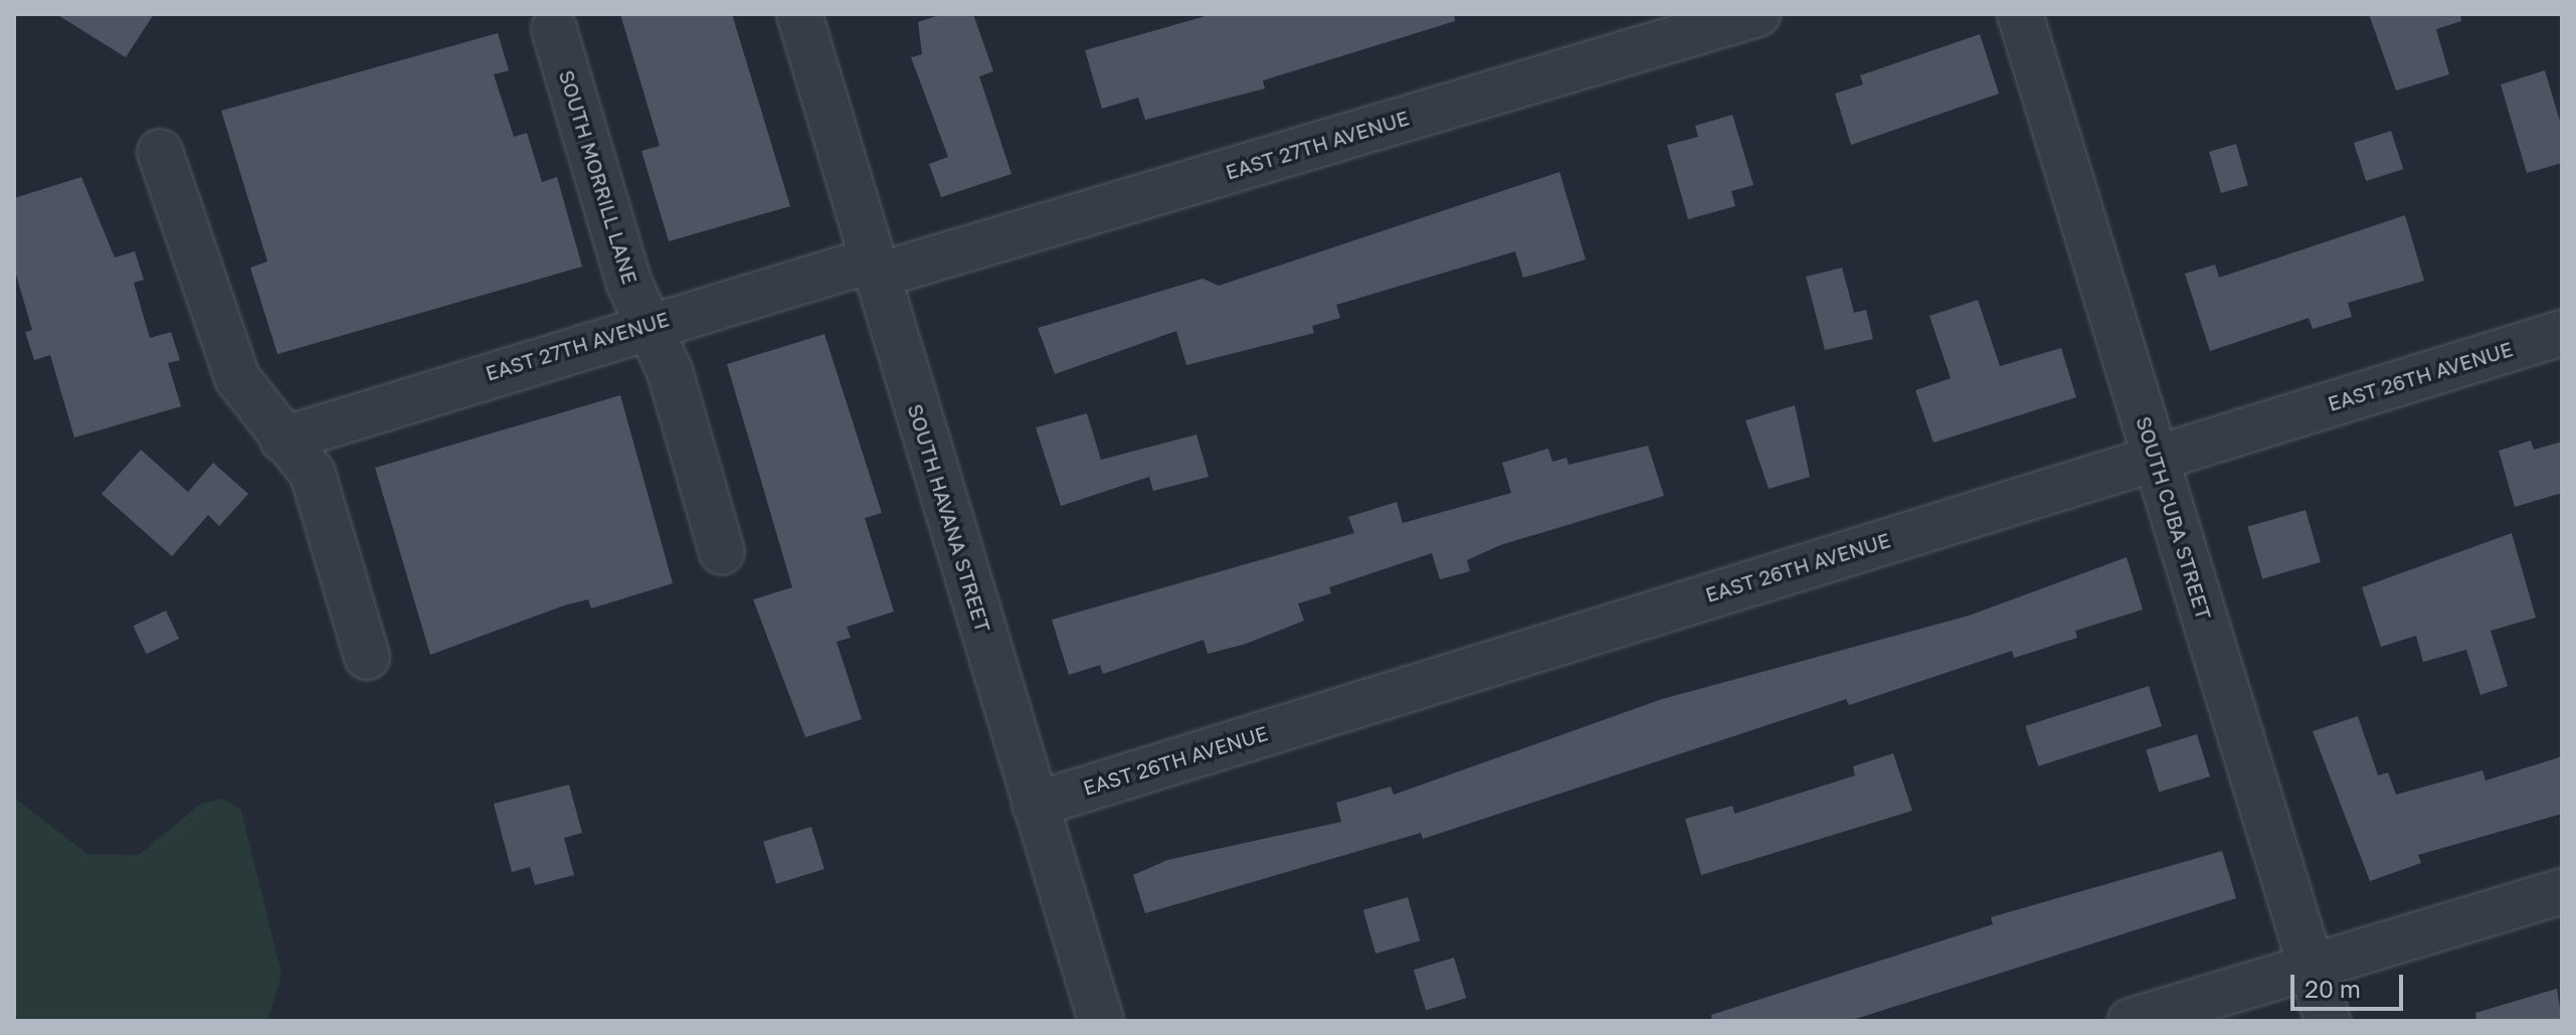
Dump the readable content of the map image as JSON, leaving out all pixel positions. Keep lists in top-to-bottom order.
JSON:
{
  "streets": {
    "street": [
      "EAST 27TH AVENUE",
      "SOUTH MORRILL LANE",
      "EAST 26TH AVENUE",
      "SOUTH HAVANA STREET",
      "SOUTH CUBA STREET"
    ]
  },
  "crossings": [
    ["EAST 27TH AVENUE", "SOUTH MORRILL LANE"],
    ["EAST 27TH AVENUE", "SOUTH HAVANA STREET"],
    ["EAST 26TH AVENUE", "SOUTH HAVANA STREET"],
    ["EAST 26TH AVENUE", "SOUTH CUBA STREET"]
  ],
  "scale_bar": "20 m"
}
